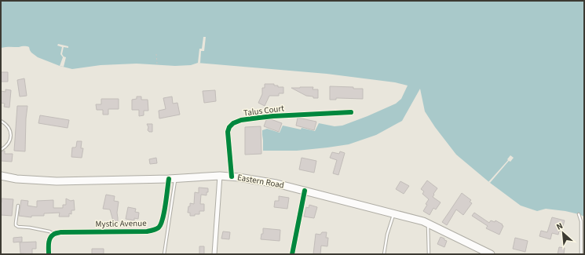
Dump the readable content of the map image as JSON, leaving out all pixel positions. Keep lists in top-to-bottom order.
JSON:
{
  "streets": {
    "highway": ["Eastern Road"],
    "street": ["Talus Court", "Mystic Avenue"]
  },
  "crossings": [
    ["Talus Court", "Eastern Road"],
    ["Eastern Road", "Mystic Avenue"]
  ],
  "north": "top left"
}
